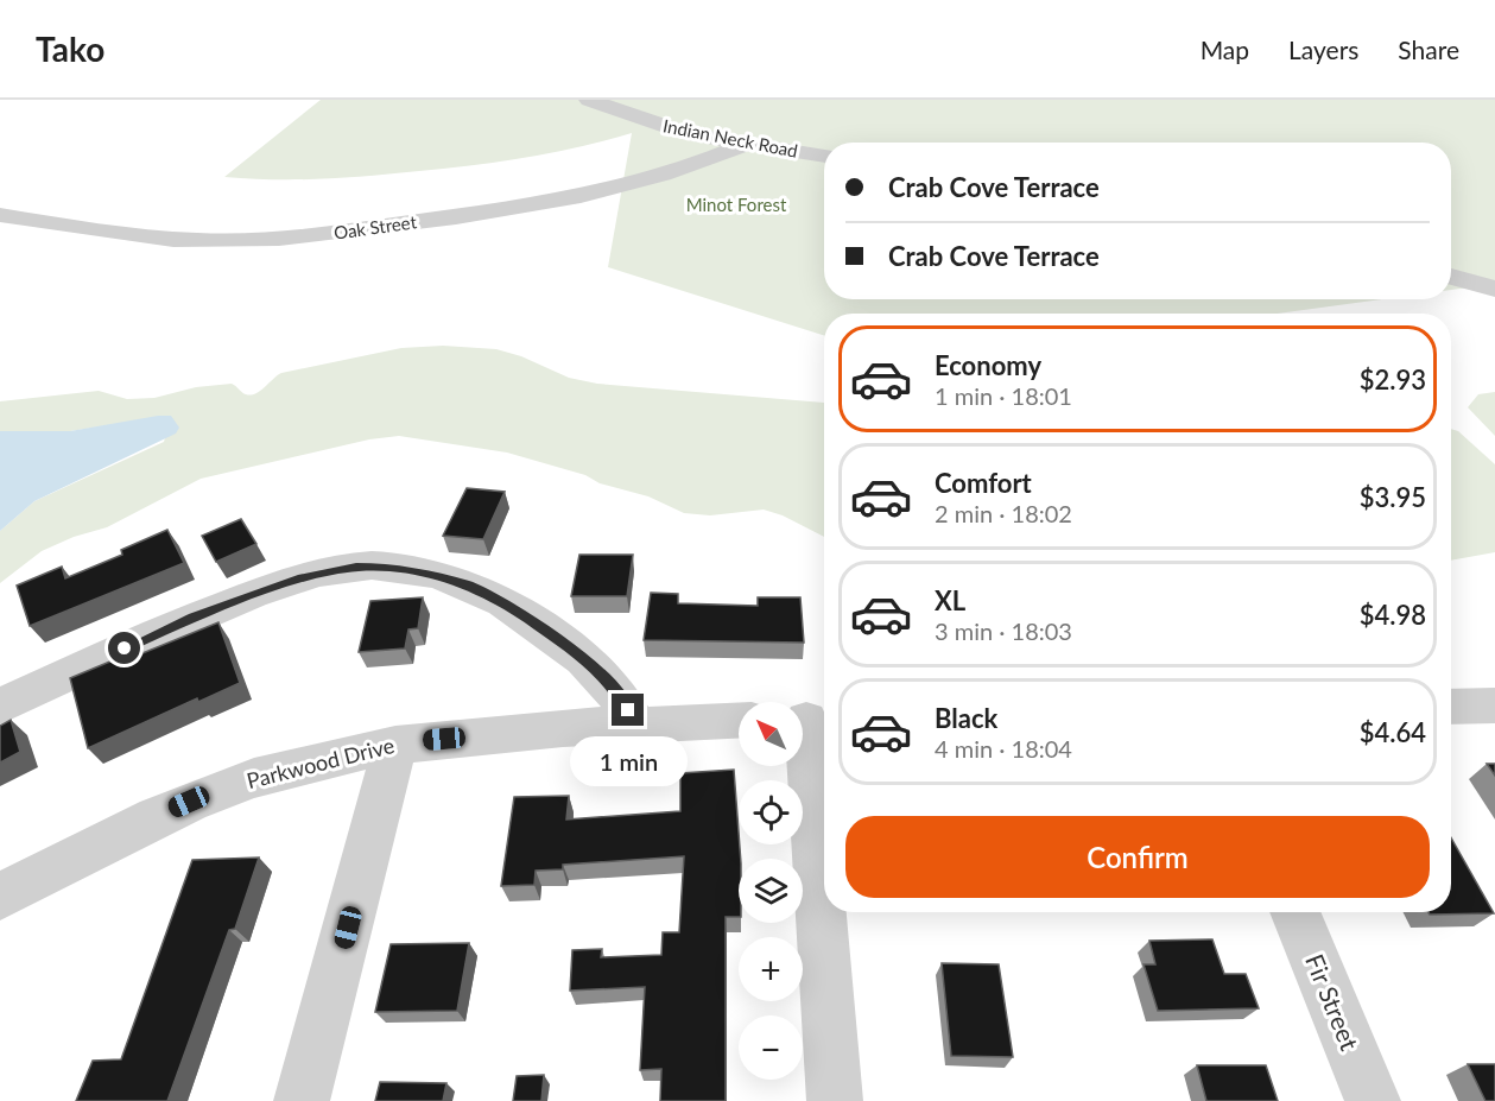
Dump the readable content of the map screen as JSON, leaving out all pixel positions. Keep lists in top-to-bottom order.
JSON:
{
  "streets": {
    "street": [
      "Indian Neck Road",
      "Oak Street",
      "Parkwood Drive",
      "Fir Street"
    ]
  },
  "crossings": [
    ["Indian Neck Road", "Oak Street"]
  ],
  "parks": ["Minot Forest"],
  "north": "top left",
  "page": {
    "header": "Tako",
    "nav": ["Map", "Layers", "Share"],
    "banner": ["Crab Cove Terrace", "Crab Cove Terrace"],
    "list": [
      {
        "name": "Economy",
        "note": "1 min · 18:01",
        "value": "$2.93"
      },
      {
        "name": "Comfort",
        "note": "2 min · 18:02",
        "value": "$3.95"
      },
      {
        "name": "XL",
        "note": "3 min · 18:03",
        "value": "$4.98"
      },
      {
        "name": "Black",
        "note": "4 min · 18:04",
        "value": "$4.64"
      }
    ],
    "map_buttons": ["+", "−"],
    "bubble": "1 min",
    "buttons": "Confirm"
  }
}
